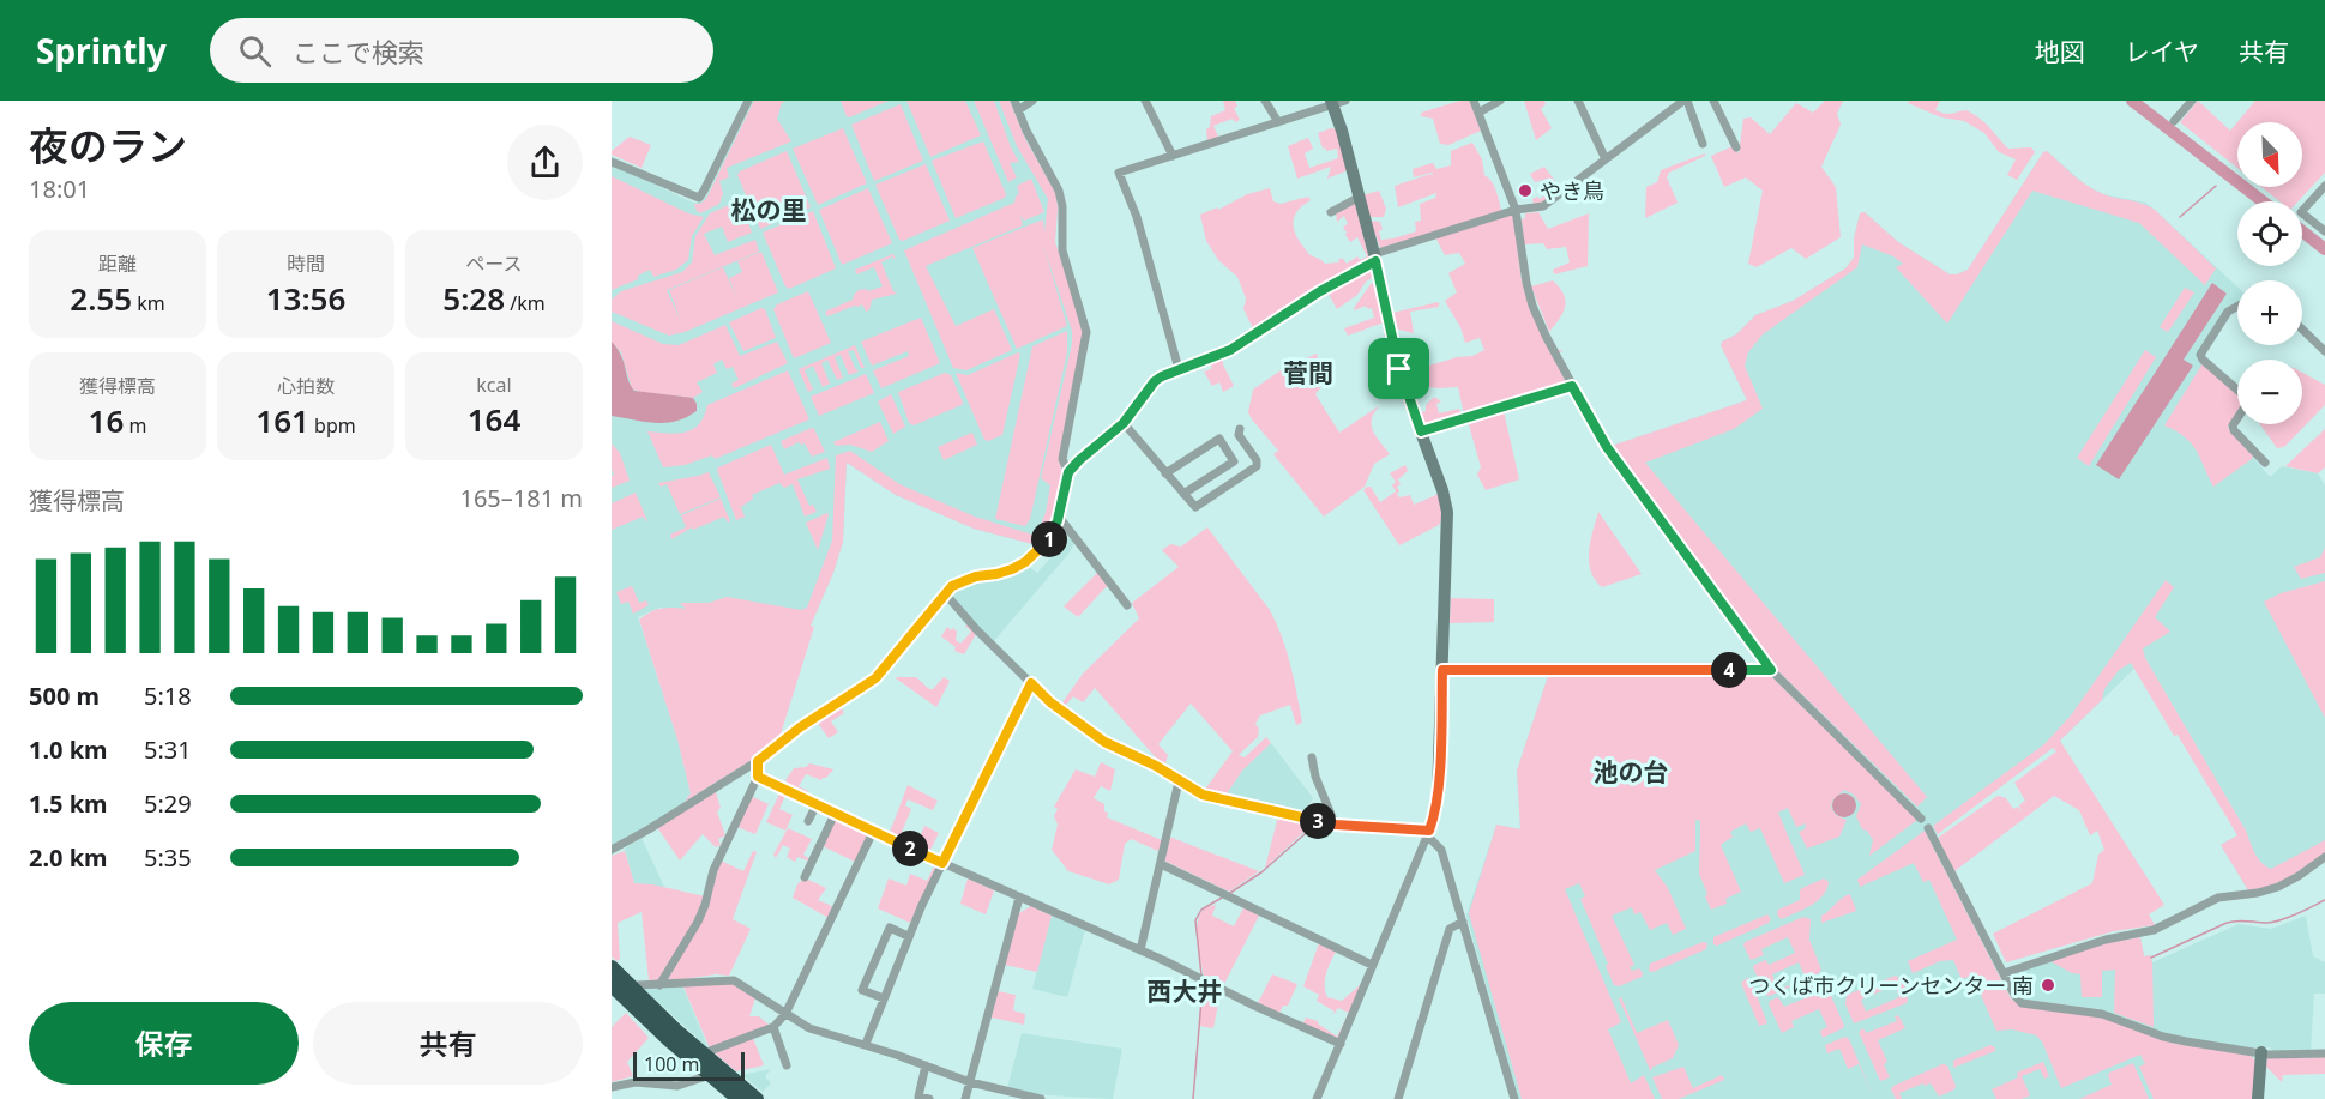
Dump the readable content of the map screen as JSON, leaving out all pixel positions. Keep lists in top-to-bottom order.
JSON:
{
  "districts": [
    "松の里",
    "菅間",
    "池の台",
    "西大井"
  ],
  "places": ["やき鳥", "つくば市クリーンセンター 南"],
  "scale_bar": "100 m",
  "north": "bottom right",
  "page": {
    "header": "Sprintly",
    "search": "ここで検索",
    "nav": ["地図", "レイヤ", "共有"],
    "heading": ["夜のラン", "18:01"],
    "map_buttons": ["+", "−"],
    "stats": [
      ["距離", "2.55 km"],
      ["時間", "13:56"],
      ["ペース", "5:28 /km"],
      ["獲得標高", "16 m"],
      ["心拍数", "161 bpm"],
      ["kcal", "164"]
    ],
    "chart": ["獲得標高", "165–181 m"],
    "pins": [
      "1",
      "4",
      "3",
      "2"
    ],
    "list": [
      {
        "name": "500 m",
        "note": "5:18"
      },
      {
        "name": "1.0 km",
        "note": "5:31"
      },
      {
        "name": "1.5 km",
        "note": "5:29"
      },
      {
        "name": "2.0 km",
        "note": "5:35"
      }
    ],
    "buttons": ["保存", "共有"],
    "scale": "100 m"
  }
}
